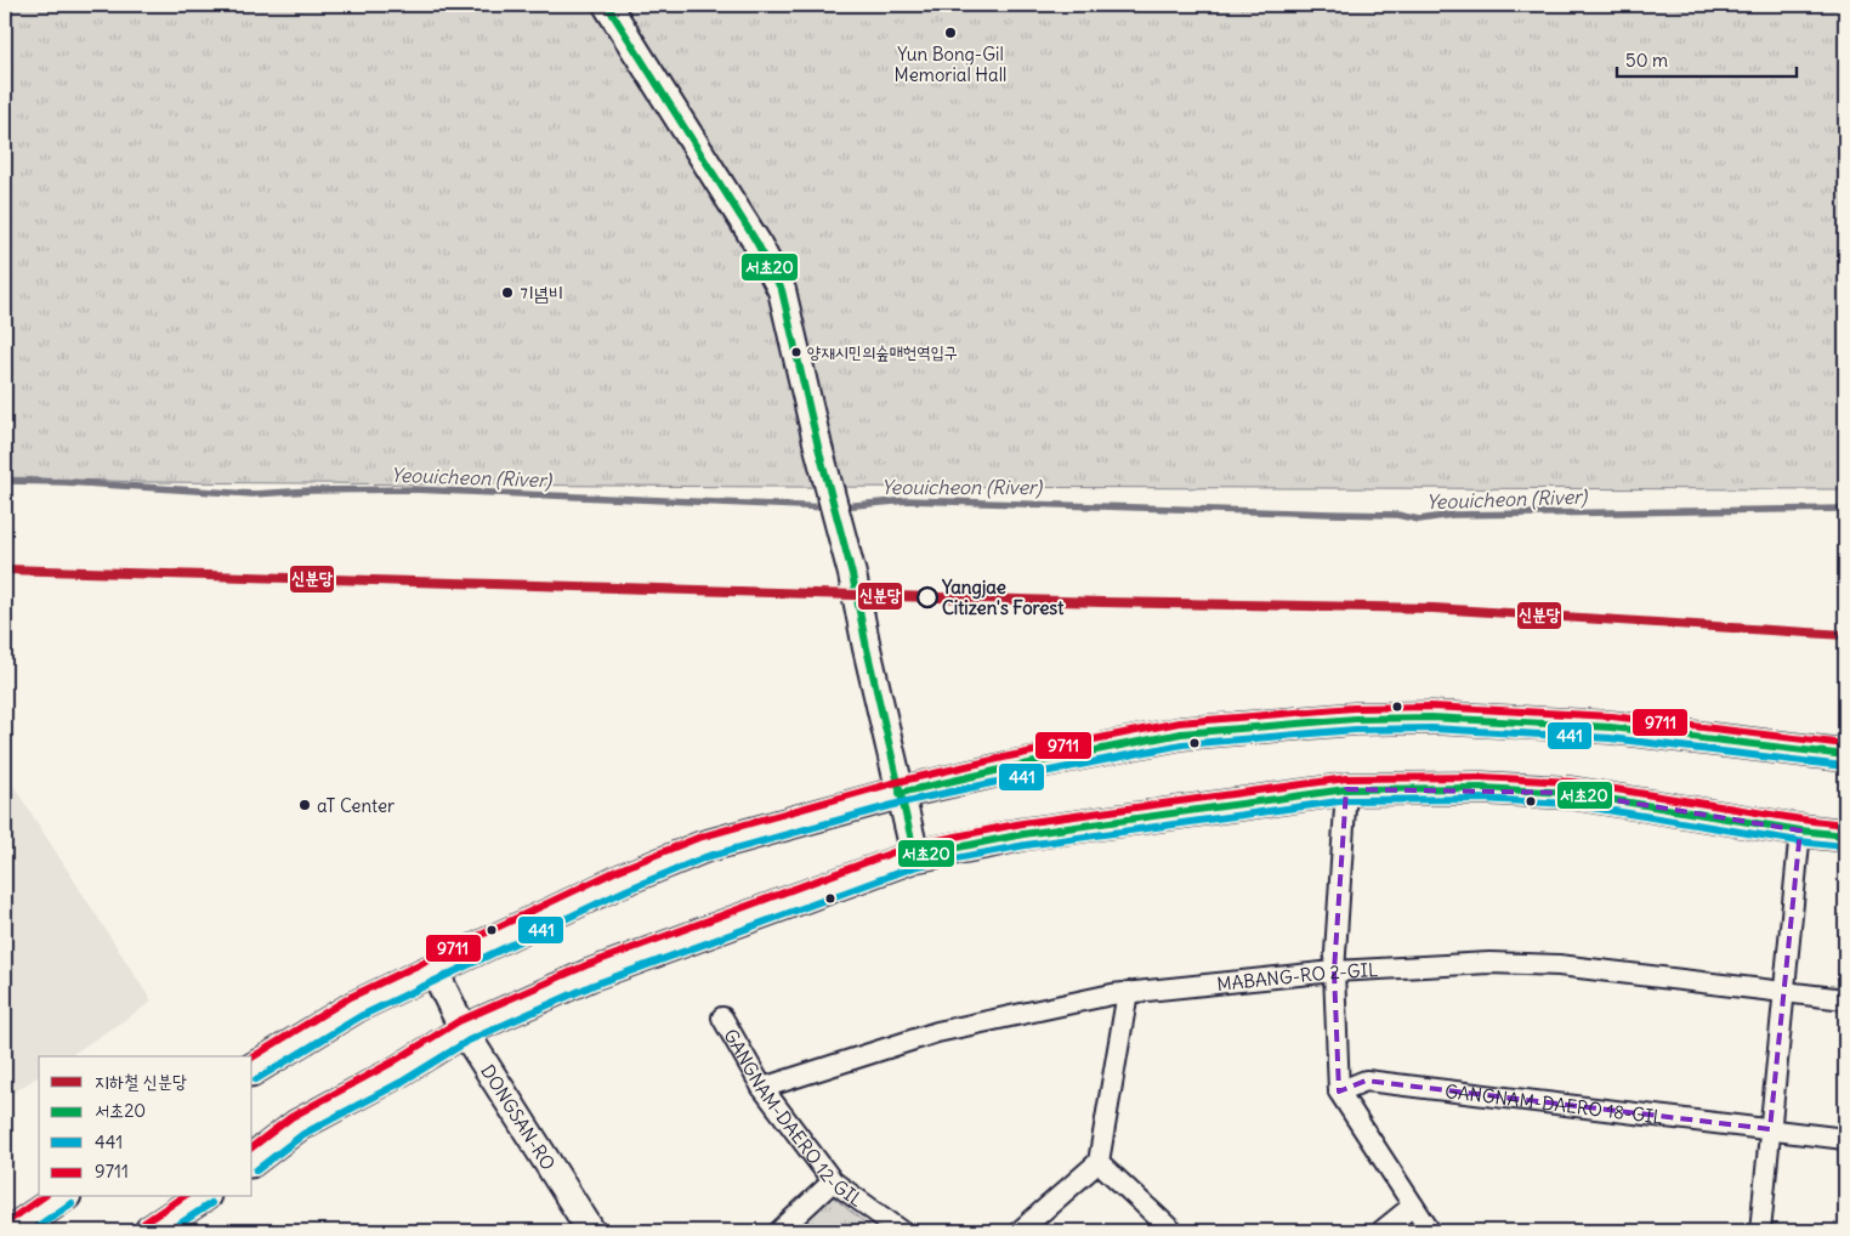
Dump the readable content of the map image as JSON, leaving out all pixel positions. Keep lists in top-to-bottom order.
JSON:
{
  "streets": {
    "main road": ["DONGSAN-RO"],
    "street": ["MABANG-RO 2-GIL", "GANGNAM-DAERO 18-GIL", "GANGNAM-DAERO 12-GIL"]
  },
  "crossings": [
    ["MABANG-RO 2-GIL", "GANGNAM-DAERO 12-GIL"]
  ],
  "water": ["Yeouicheon (River)"],
  "places": [
    "Yun Bong-Gil Memorial Hall",
    "기념비",
    "양재시민의숲매헌역입구",
    "Yangjae Citizen's Forest",
    "aT Center"
  ],
  "lines": [
    "transit line 서초20",
    "metro line 신분당",
    "transit line 9711",
    "transit line 441"
  ],
  "legend": [
    "지하철 신분당",
    "서초20",
    "441",
    "9711"
  ],
  "scale_bar": "50 m"
}
